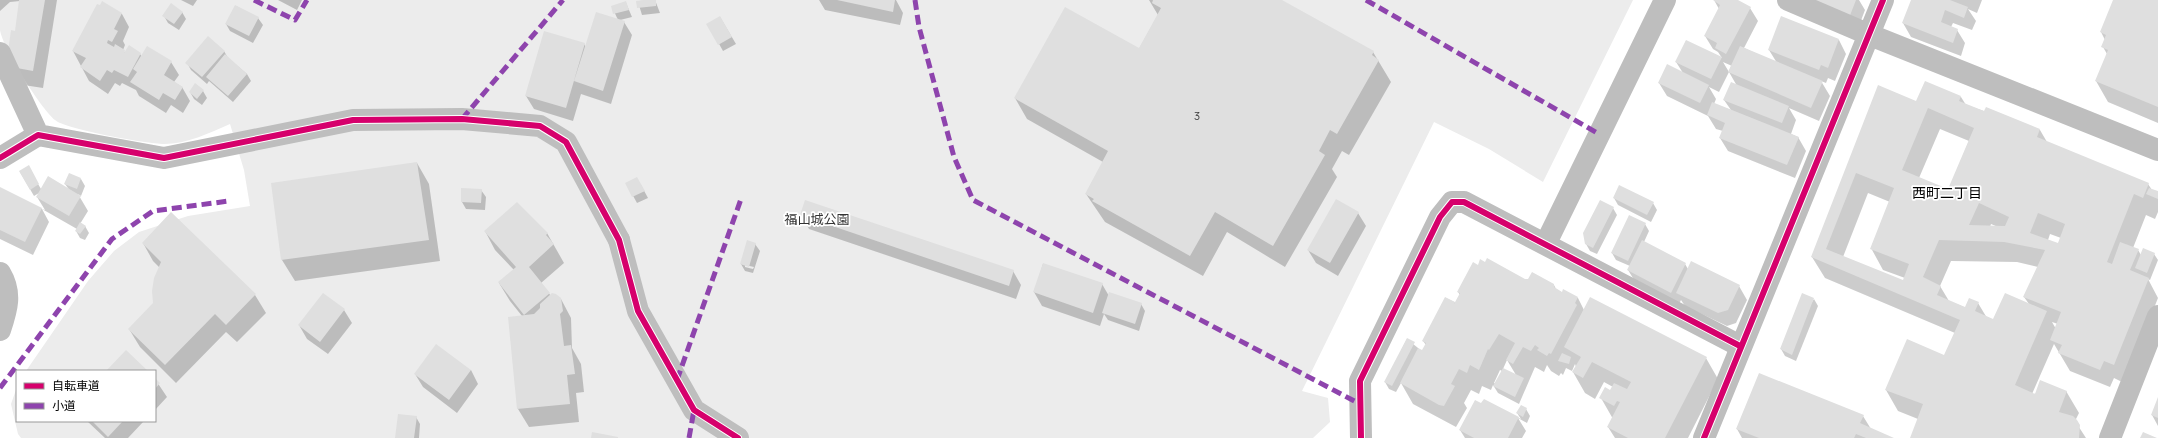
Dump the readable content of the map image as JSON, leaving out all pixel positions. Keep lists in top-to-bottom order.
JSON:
{
  "districts": ["西町二丁目"],
  "parks": ["福山城公園"],
  "house_numbers": ["3"],
  "legend": ["自転車道", "小道"]
}
